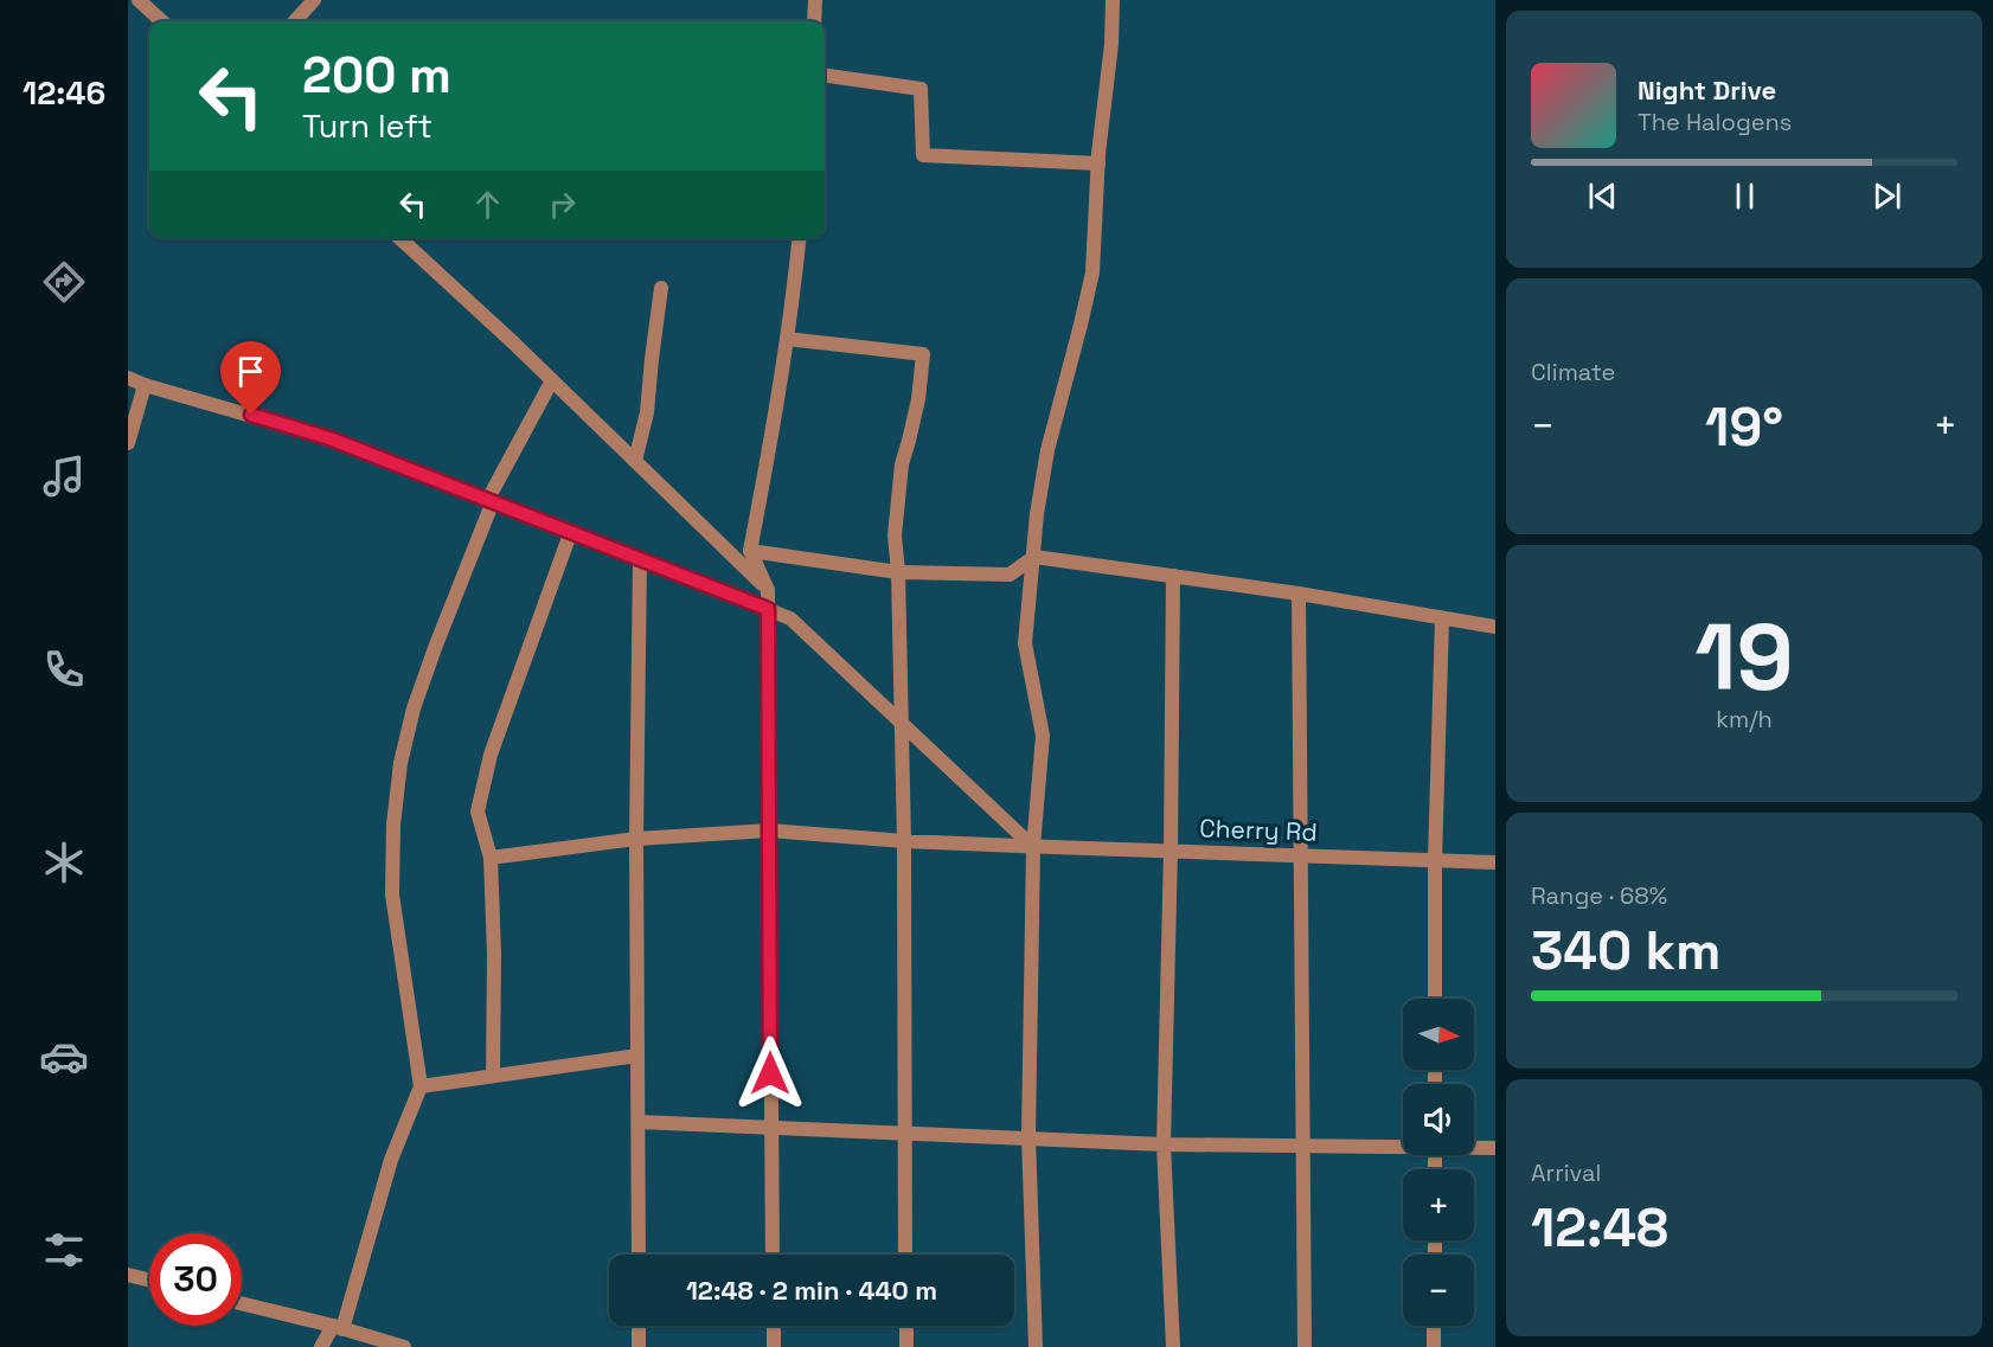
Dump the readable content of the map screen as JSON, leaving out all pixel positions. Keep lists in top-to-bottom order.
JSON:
{
  "streets": {
    "street": ["Cherry Rd"]
  },
  "north": "right",
  "page": {
    "tabs": "12:46",
    "turn": ["200 m", "Turn left"],
    "song": ["Night Drive", "The Halogens"],
    "tile": [
      "Climate",
      ["19", "km/h"],
      ["Range · 68%", "340 km"],
      ["Arrival", "12:48"]
    ],
    "heat": ["−", "19°", "+"],
    "map_buttons": ["+", "−"],
    "limit": "30",
    "trip": "12:48 · 2 min · 440 m"
  }
}
